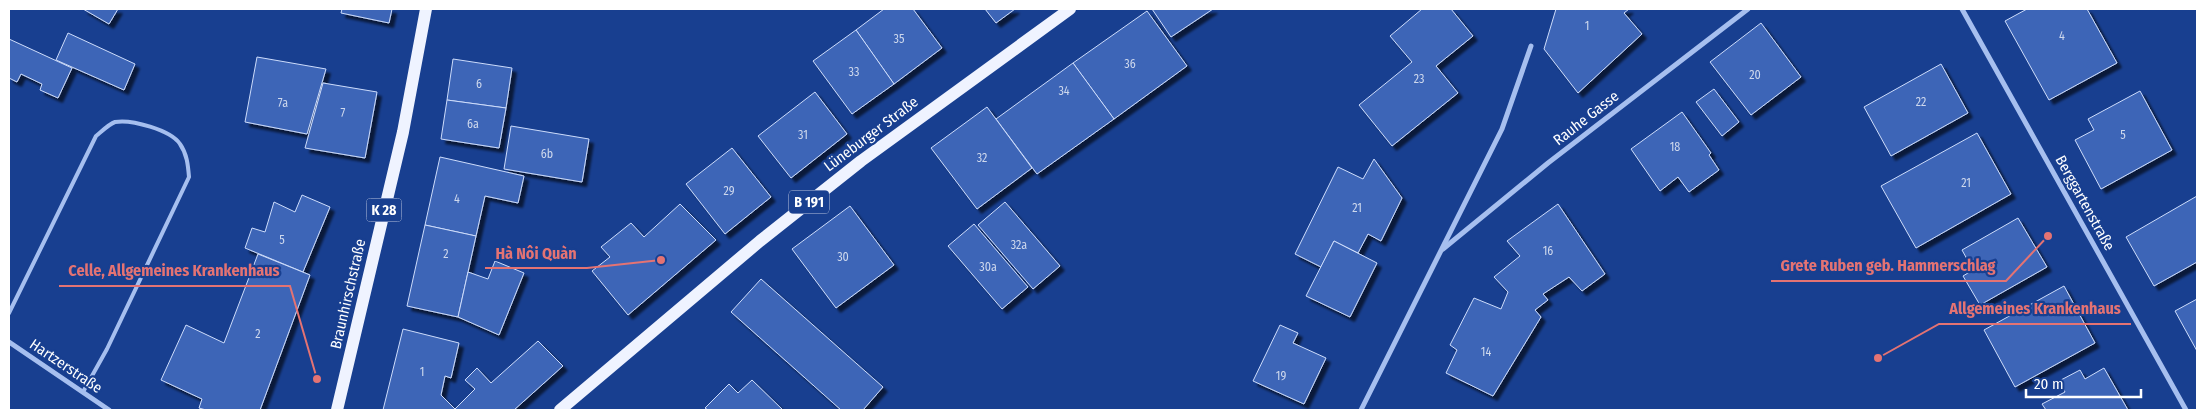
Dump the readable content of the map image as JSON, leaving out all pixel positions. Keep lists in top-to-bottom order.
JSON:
{
  "streets": {
    "main road": [
      "Lüneburger Straße",
      "B 191",
      "K 28",
      "Braunhirschstraße"
    ],
    "street": ["Rauhe Gasse", "Berggartenstraße", "Hartzerstraße"]
  },
  "places": [
    "Grete Ruben geb. Hammerschlag",
    "Hà Nôi Quàn",
    "Allgemeines Krankenhaus",
    "Celle, Allgemeines Krankenhaus"
  ],
  "house_numbers": [
    "1",
    "4",
    "35",
    "36",
    "33",
    "20",
    "23",
    "6",
    "34",
    "22",
    "7a",
    "7",
    "6a",
    "31",
    "5",
    "18",
    "6b",
    "32",
    "21",
    "29",
    "4",
    "21",
    "5",
    "32a",
    "16",
    "2",
    "30",
    "30a",
    "2",
    "14",
    "1",
    "19"
  ],
  "scale_bar": "20 m"
}
